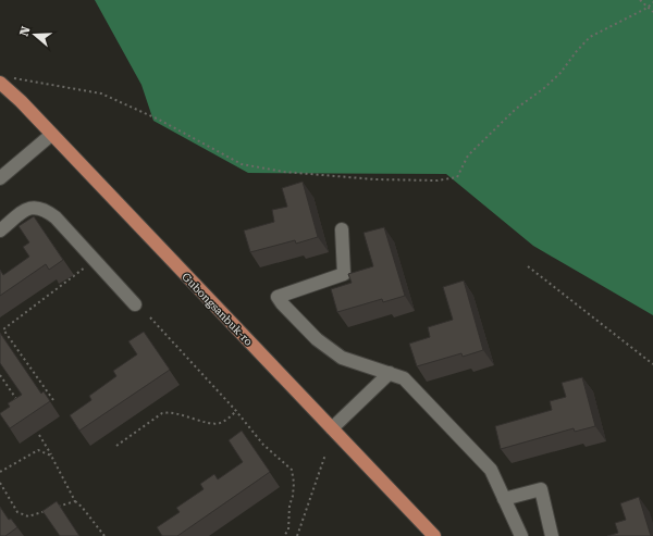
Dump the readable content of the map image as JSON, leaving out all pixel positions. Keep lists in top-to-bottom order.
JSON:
{
  "streets": {
    "main road": ["Gubongsanbuk-ro"]
  },
  "north": "left"
}
